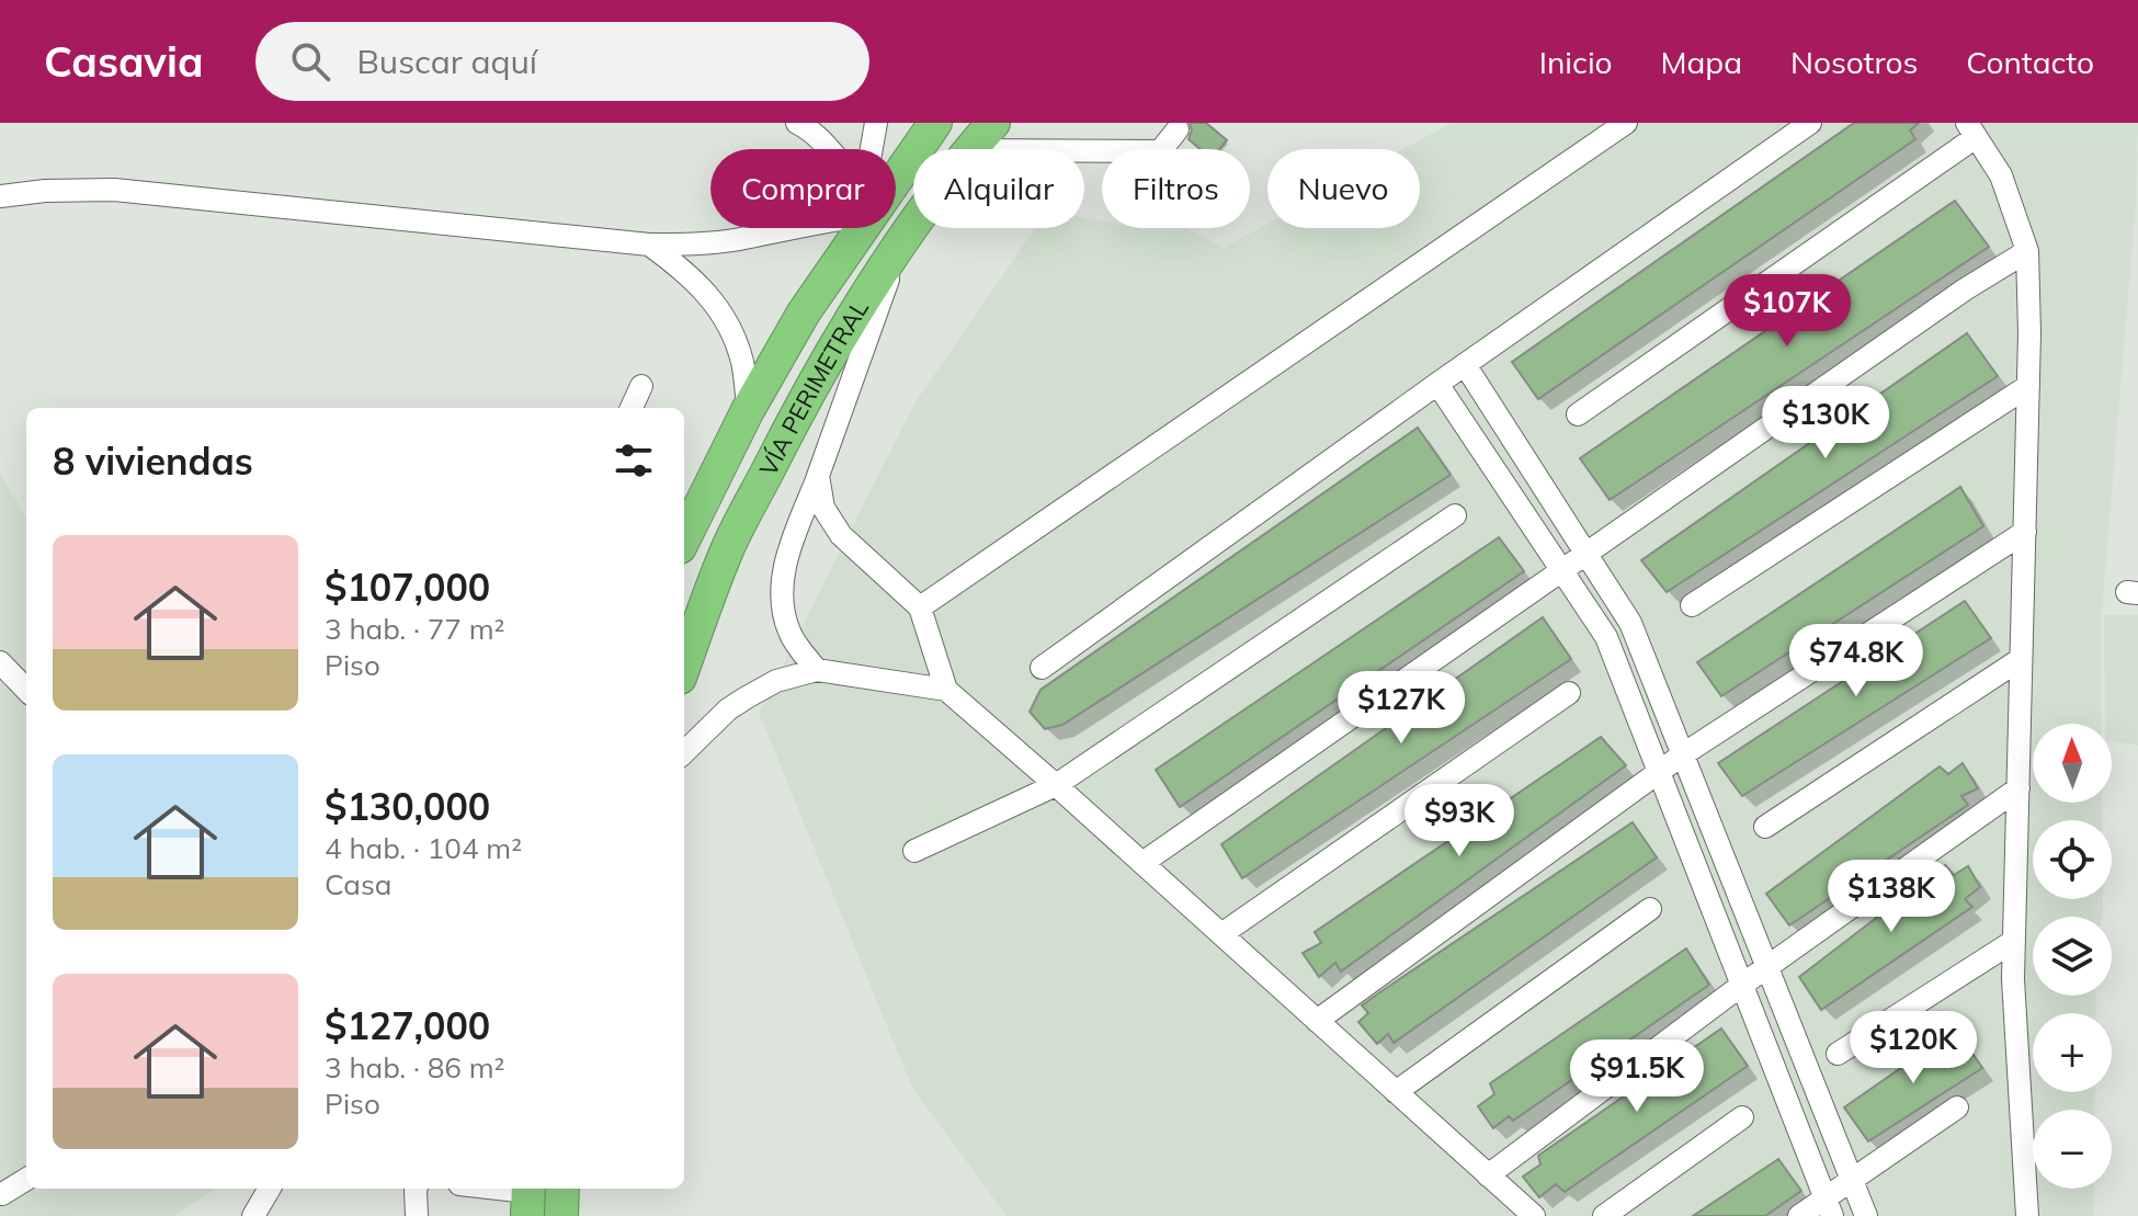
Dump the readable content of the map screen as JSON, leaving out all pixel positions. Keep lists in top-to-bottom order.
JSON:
{
  "streets": {
    "highway": ["VÍA PERIMETRAL"]
  },
  "north": "top",
  "page": {
    "header": "Casavia",
    "search": "Buscar aquí",
    "nav": [
      "Inicio",
      "Mapa",
      "Nosotros",
      "Contacto"
    ],
    "chip": [
      "Comprar",
      "Alquilar",
      "Filtros",
      "Nuevo"
    ],
    "price": [
      "$107K",
      "$130K",
      "$74.8K",
      "$127K",
      "$93K",
      "$138K",
      "$120K",
      "$91.5K"
    ],
    "heading": "8 viviendas",
    "list": [
      {
        "name": "$107,000",
        "note": "3 hab. · 77 m² · Piso"
      },
      {
        "name": "$130,000",
        "note": "4 hab. · 104 m² · Casa"
      },
      {
        "name": "$127,000",
        "note": "3 hab. · 86 m² · Piso"
      }
    ],
    "map_buttons": ["+", "−"]
  }
}
